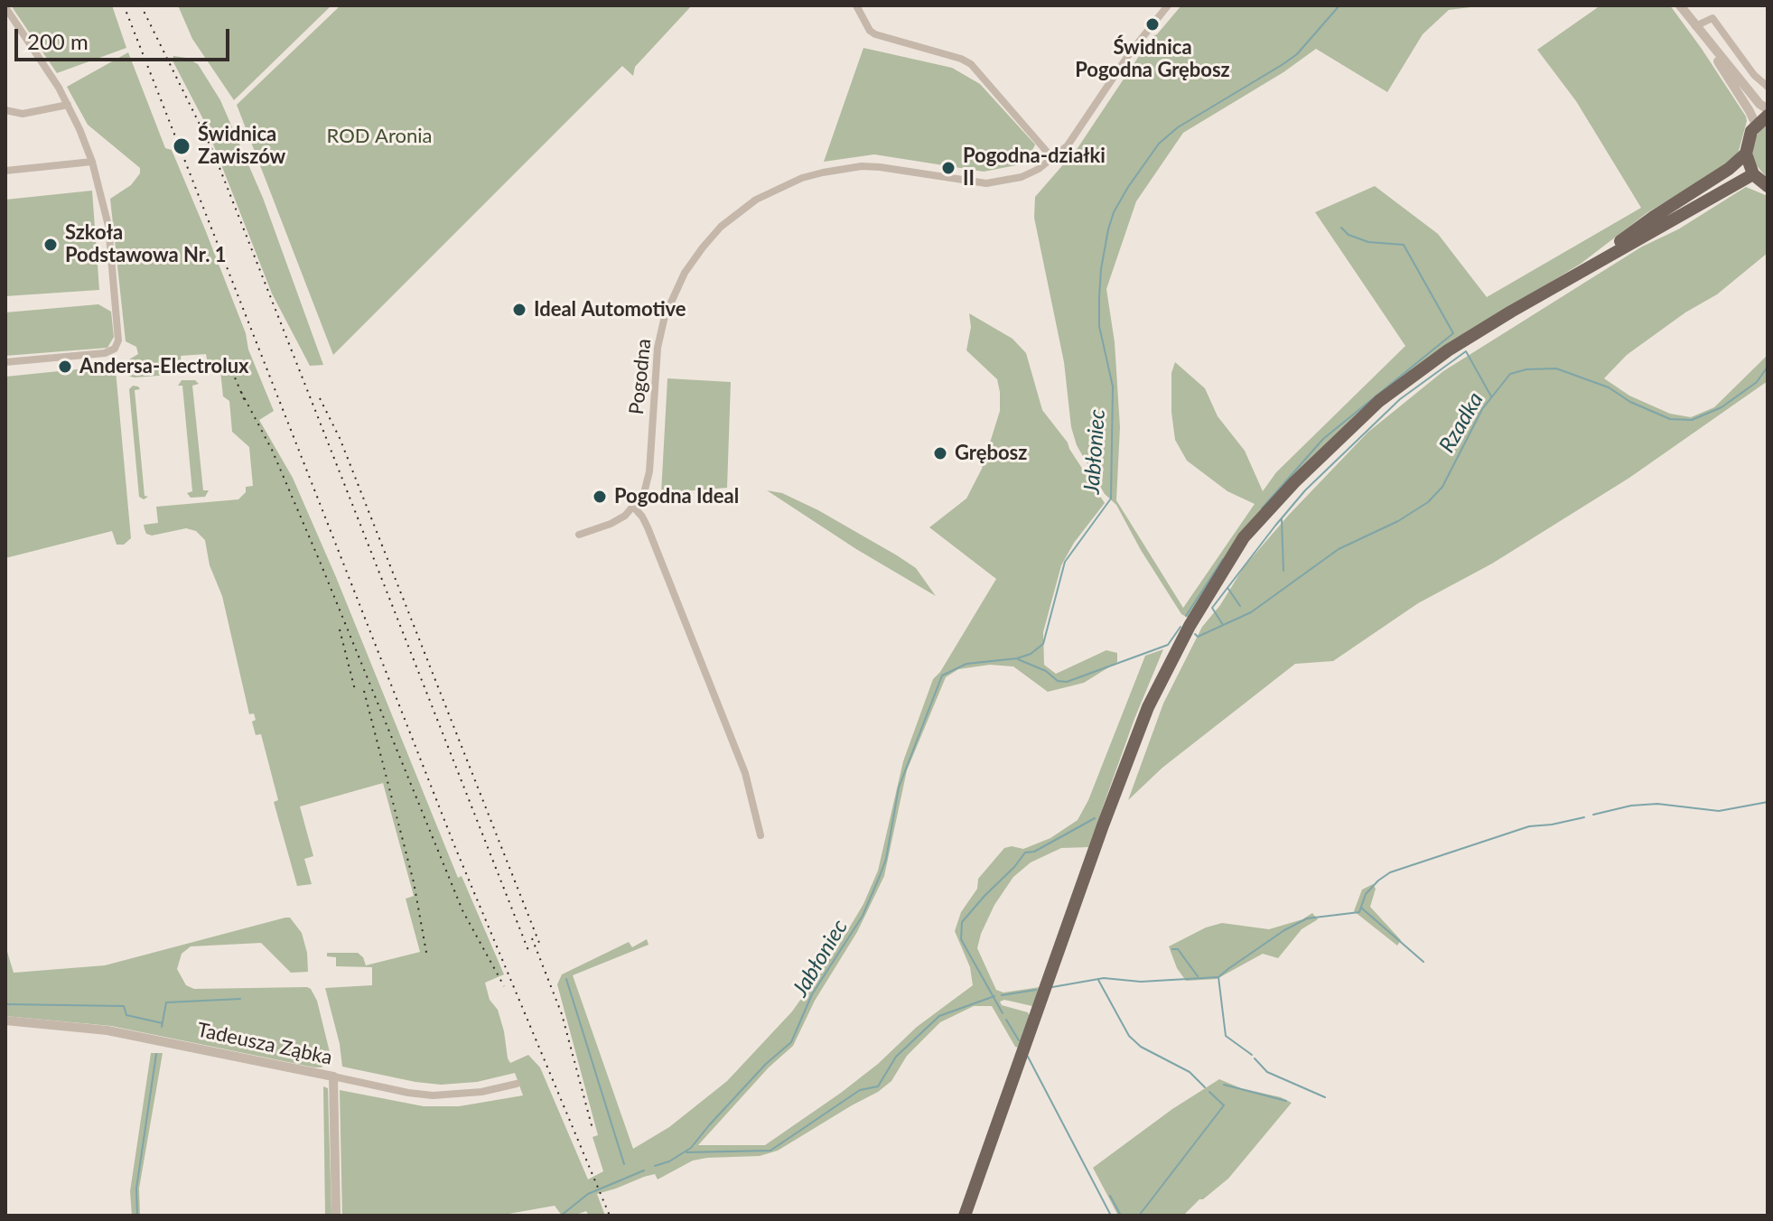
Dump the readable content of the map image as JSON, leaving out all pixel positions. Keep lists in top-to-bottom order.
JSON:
{
  "streets": {
    "street": ["Pogodna", "Tadeusza Ząbka"]
  },
  "water": ["Rzadka", "Jabłoniec"],
  "parks": ["ROD Aronia"],
  "places": [
    "Świdnica Pogodna Grębosz",
    "Świdnica Zawiszów",
    "Pogodna-działki II",
    "Szkoła Podstawowa Nr. 1",
    "Ideal Automotive",
    "Andersa-Electrolux",
    "Grębosz",
    "Pogodna Ideal"
  ],
  "scale_bar": "200 m"
}
